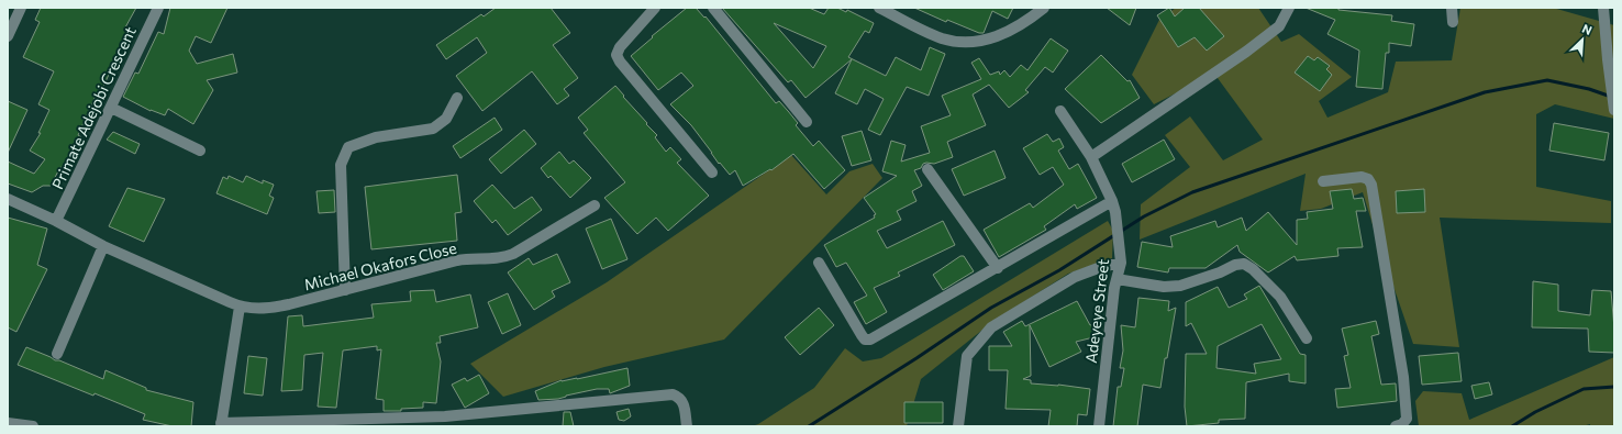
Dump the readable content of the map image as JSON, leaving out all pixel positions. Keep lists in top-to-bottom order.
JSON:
{
  "streets": {
    "street": ["Primate Adejobi Crescent", "Michael Okafors Close", "Adeyeye Street"]
  },
  "crossings": [
    ["Primate Adejobi Crescent", "Michael Okafors Close"]
  ],
  "north": "top right"
}
